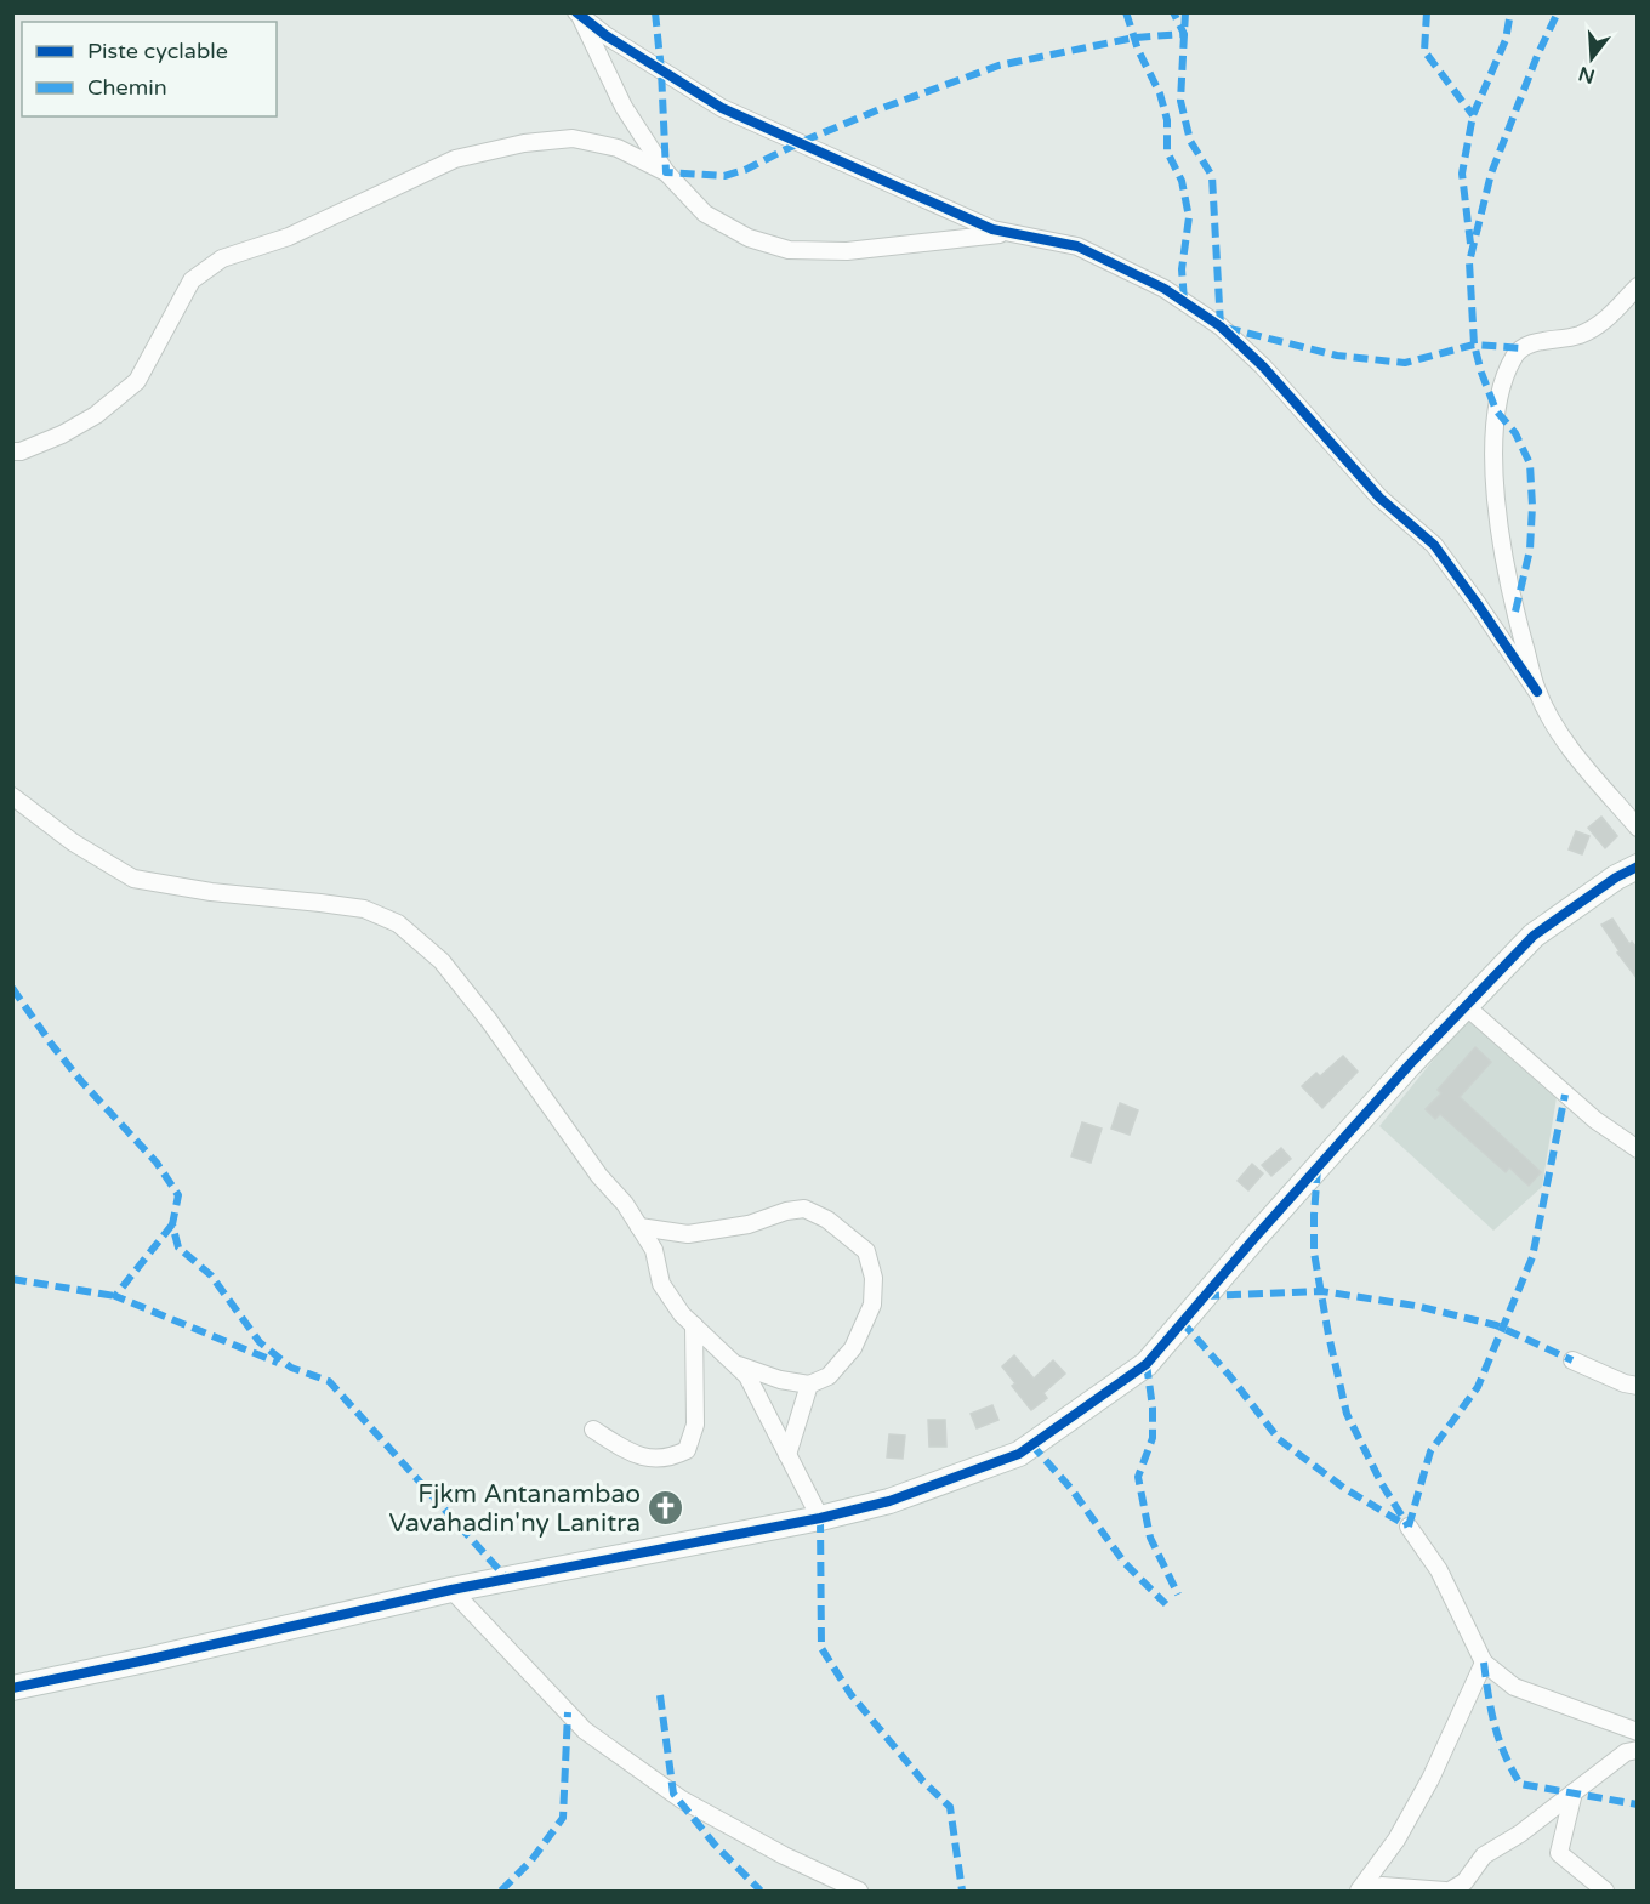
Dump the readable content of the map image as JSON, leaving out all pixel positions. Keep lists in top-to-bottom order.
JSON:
{
  "places": {
    "church": ["Fjkm Antanambao Vavahadin'ny Lanitra"]
  },
  "legend": ["Piste cyclable", "Chemin"],
  "north": "bottom"
}
